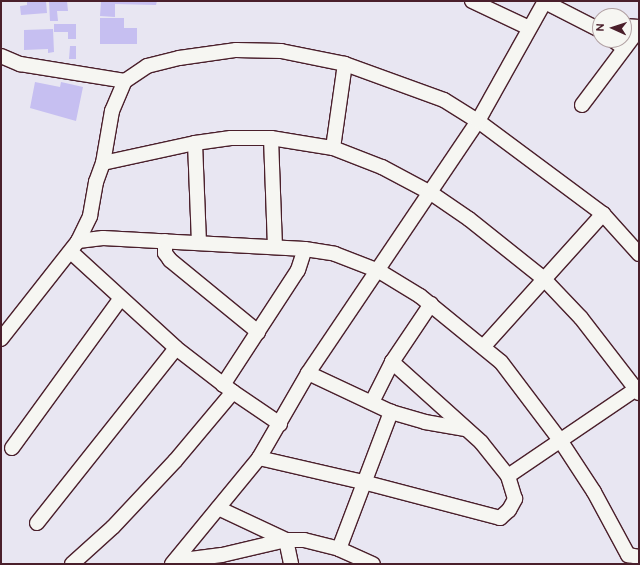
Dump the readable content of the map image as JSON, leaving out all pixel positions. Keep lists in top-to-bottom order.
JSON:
{
  "north": "left"
}
